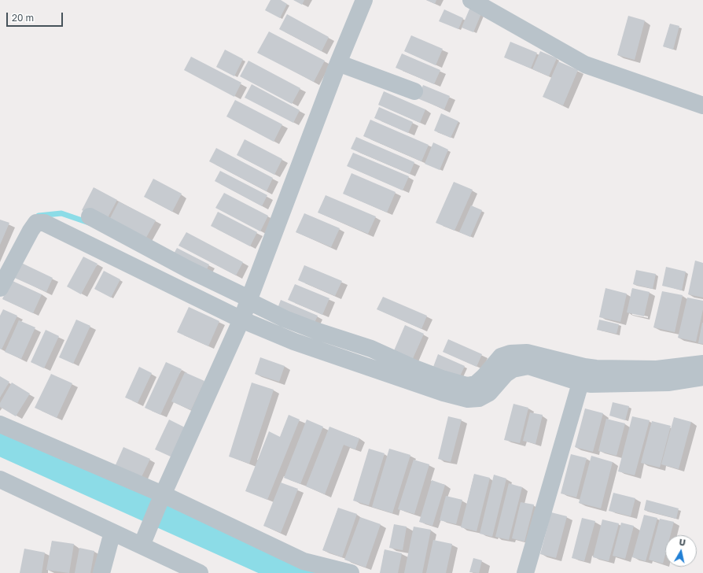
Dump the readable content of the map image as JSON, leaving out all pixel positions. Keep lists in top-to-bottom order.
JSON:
{
  "scale_bar": "20 m",
  "north": "top"
}
